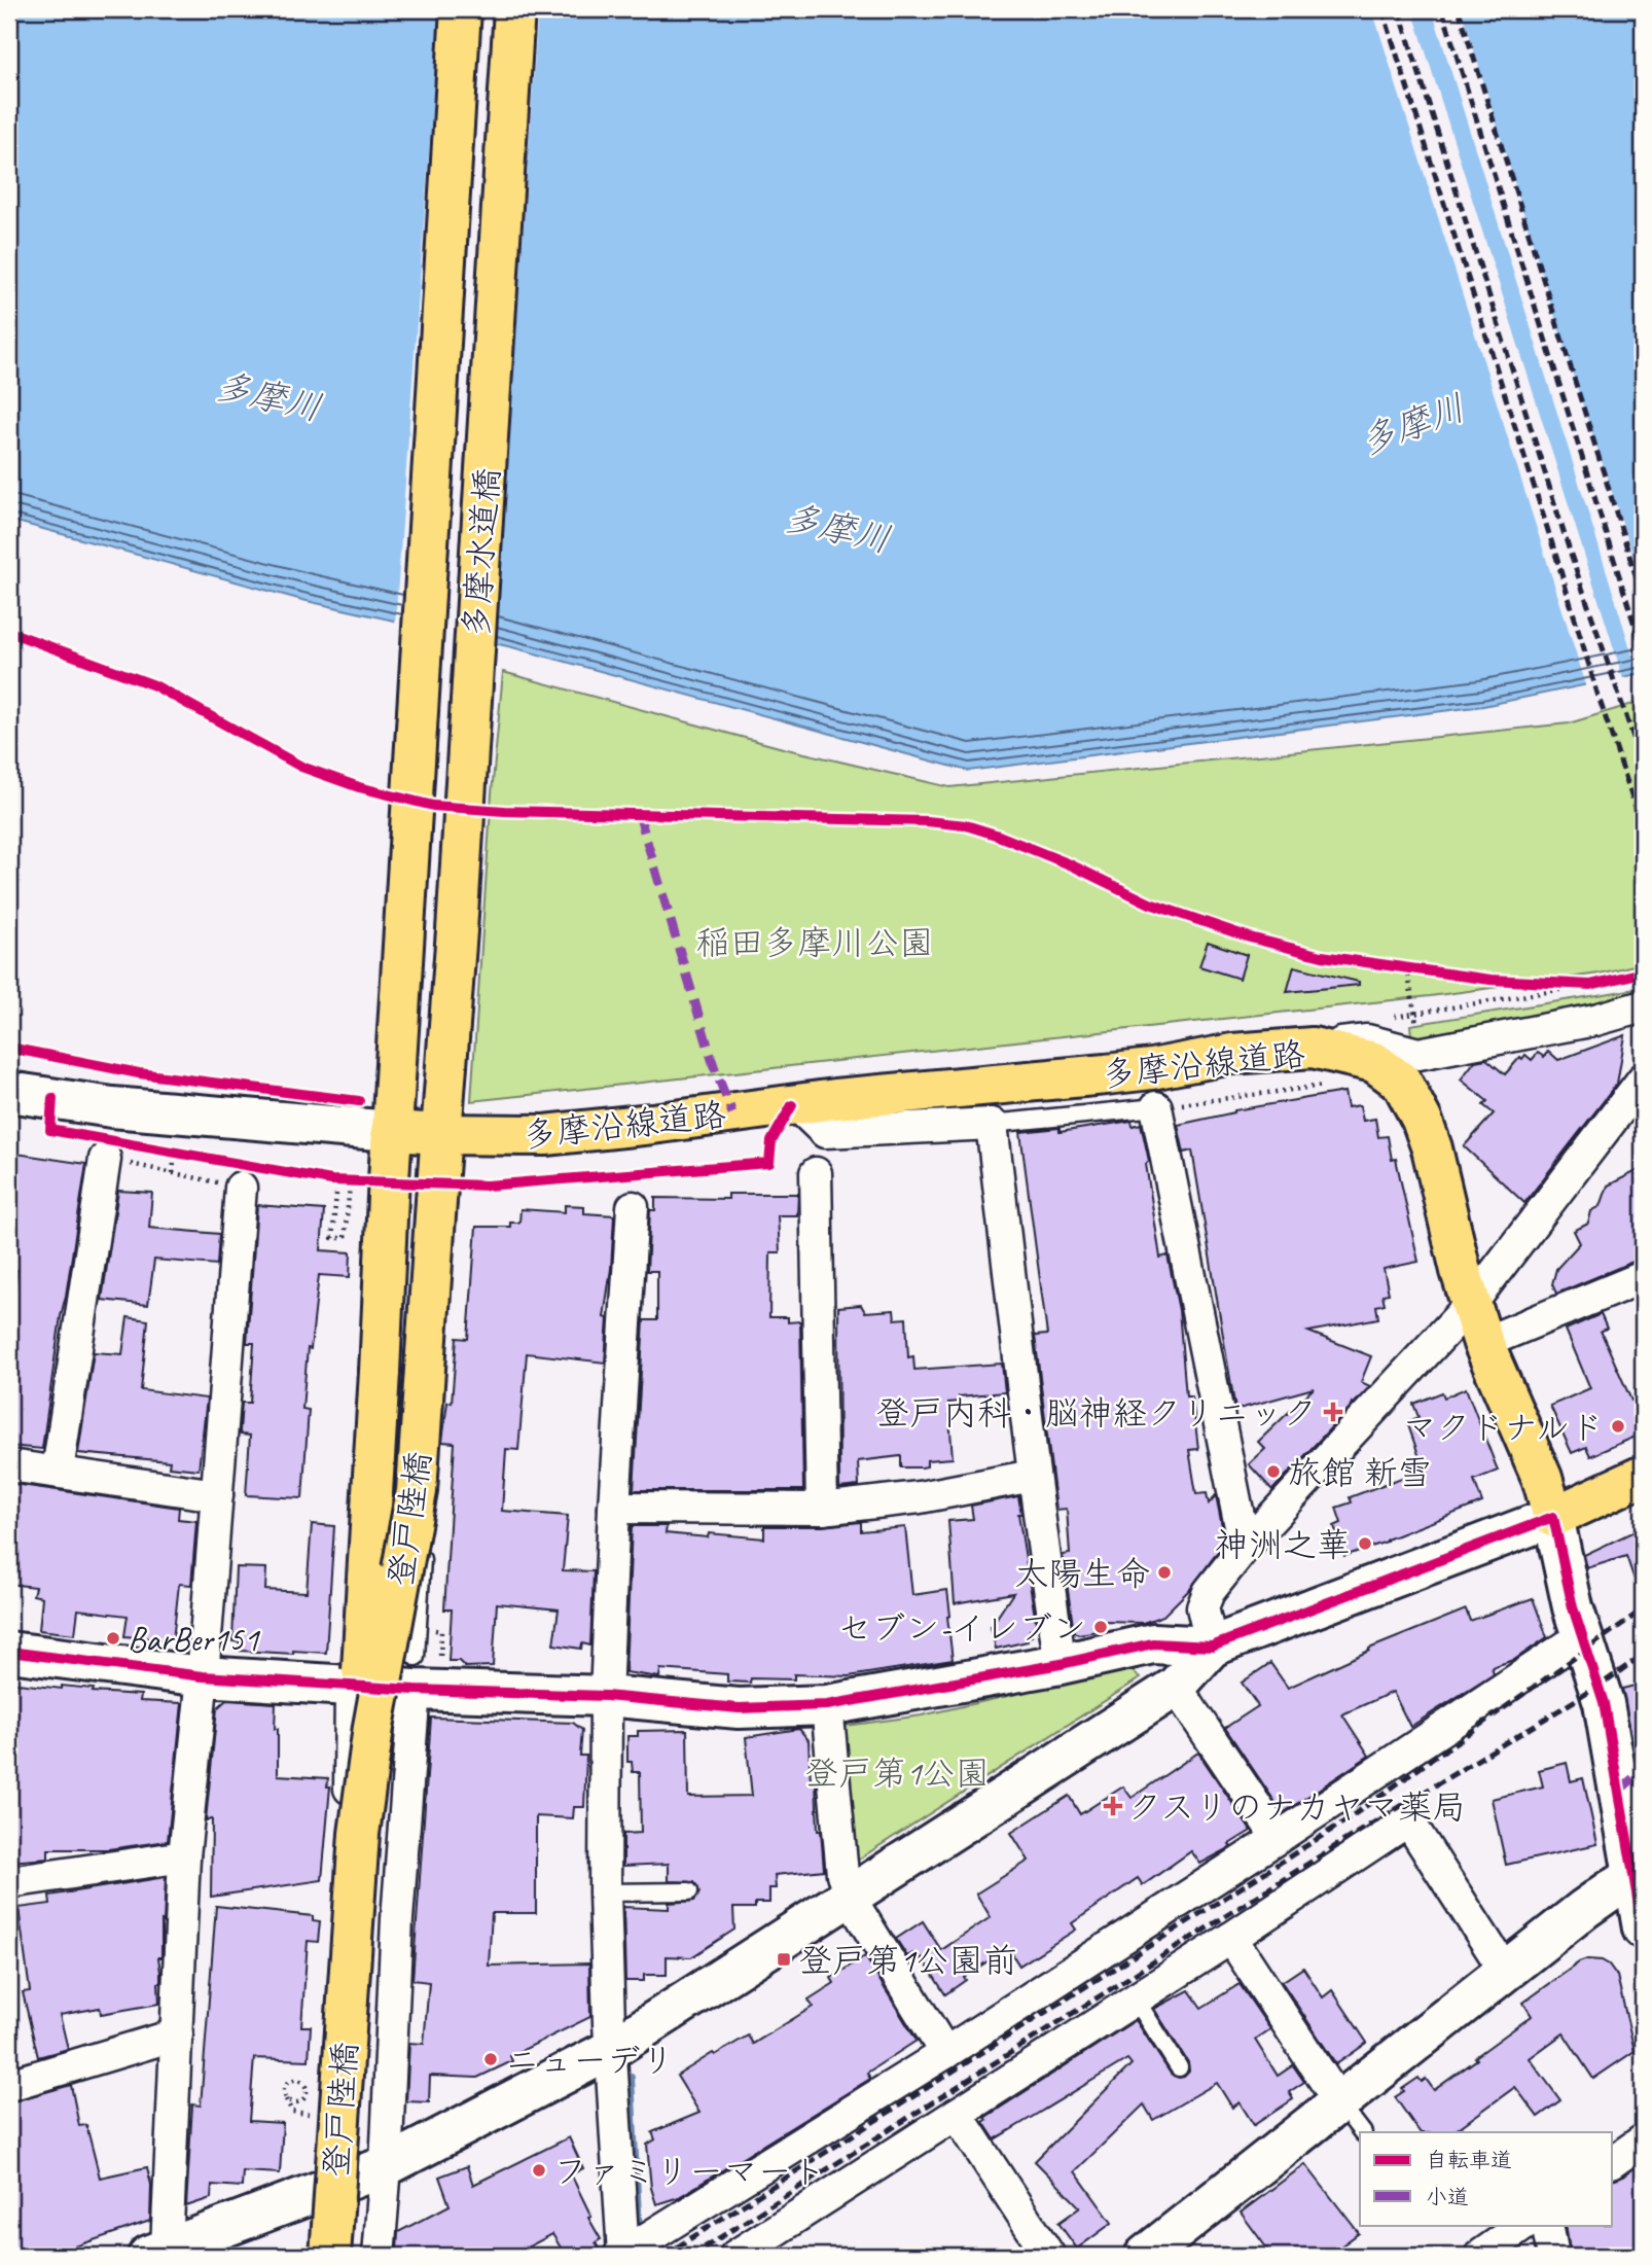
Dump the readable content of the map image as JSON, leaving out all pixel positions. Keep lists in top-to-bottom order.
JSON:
{
  "streets": {
    "main road": ["多摩水道橋", "多摩沿線道路", "登戸陸橋"]
  },
  "crossings": [
    ["多摩水道橋", "多摩沿線道路"],
    ["多摩水道橋", "登戸陸橋"],
    ["多摩沿線道路", "登戸陸橋"]
  ],
  "water": ["多摩川"],
  "parks": ["稲田多摩川公園", "登戸第1公園"],
  "places": {
    "health": ["登戸内科・脳神経クリニック", "クスリのナカヤマ薬局"],
    "other": [
      "マクドナルド",
      "旅館 新雪",
      "神洲之華",
      "太陽生命",
      "セブン-イレブン",
      "BarBer151",
      "ニューデリ",
      "ファミリーマート"
    ],
    "transit": ["登戸第1公園前"]
  },
  "legend": ["自転車道", "小道"]
}
